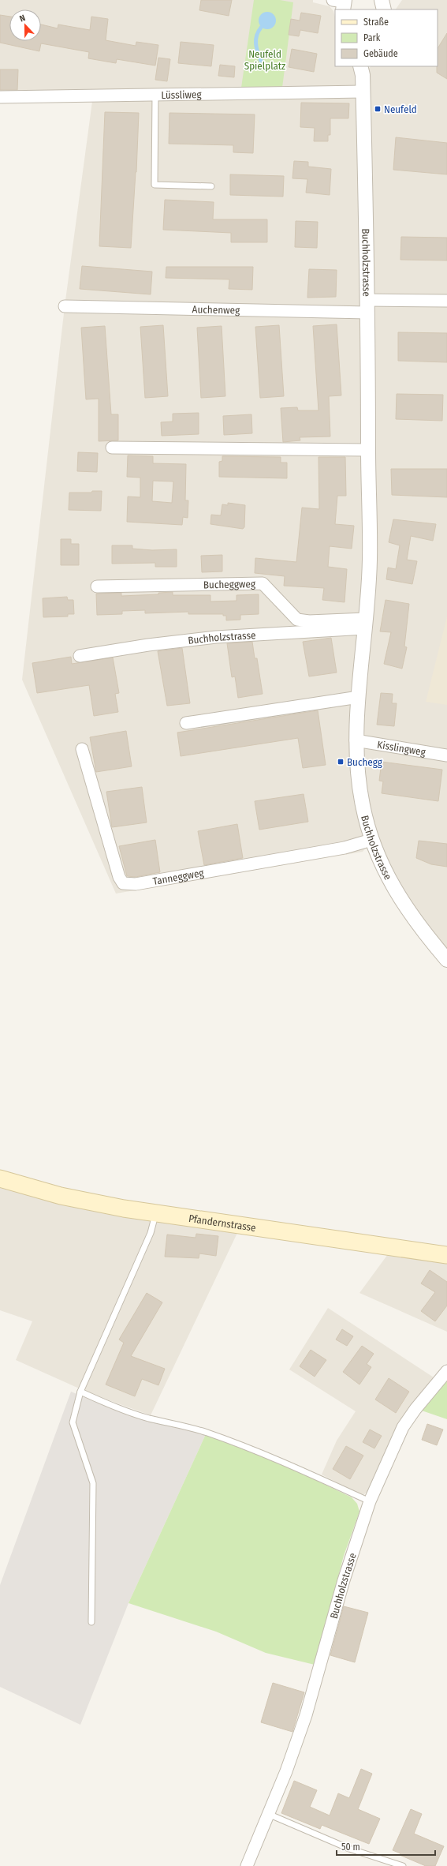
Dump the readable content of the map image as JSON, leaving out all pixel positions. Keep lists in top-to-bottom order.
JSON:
{
  "streets": {
    "main road": ["Pfandernstrasse"],
    "street": [
      "Lüssliweg",
      "Buchholzstrasse",
      "Auchenweg",
      "Bucheggweg",
      "Kisslingweg",
      "Tanneggweg"
    ]
  },
  "crossings": [
    ["Lüssliweg", "Buchholzstrasse"],
    ["Buchholzstrasse", "Auchenweg"],
    ["Buchholzstrasse", "Bucheggweg"],
    ["Buchholzstrasse", "Kisslingweg"],
    ["Buchholzstrasse", "Tanneggweg"]
  ],
  "parks": ["Neufeld Spielplatz"],
  "places": {
    "transit": ["Neufeld", "Buchegg"]
  },
  "legend": ["Straße", "Park", "Gebäude"],
  "scale_bar": "50 m",
  "north": "top"
}
